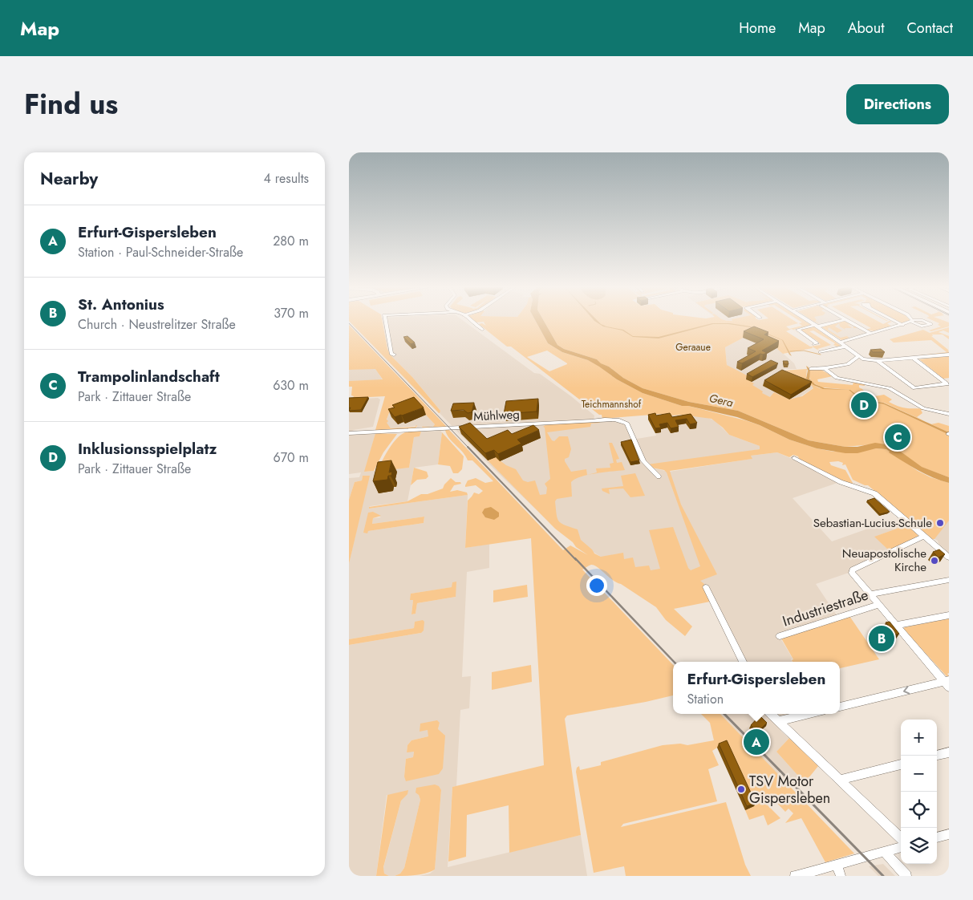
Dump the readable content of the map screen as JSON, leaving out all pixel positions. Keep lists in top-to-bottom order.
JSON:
{
  "streets": {
    "street": ["Mühlweg", "Industriestraße"]
  },
  "water": ["Gera"],
  "parks": ["Geraaue", "Teichmannshof"],
  "places": ["Sebastian-Lucius-Schule", "Neuapostolische Kirche", "TSV Motor Gispersleben"],
  "page": {
    "header": "Map",
    "nav": [
      "Home",
      "Map",
      "About",
      "Contact"
    ],
    "title": "Find us",
    "buttons": "Directions",
    "heading": ["Nearby", "4 results"],
    "list": [
      {
        "mark": "A",
        "name": "Erfurt-Gispersleben",
        "note": "Station · Paul-Schneider-Straße",
        "value": "280 m"
      },
      {
        "mark": "B",
        "name": "St. Antonius",
        "note": "Church · Neustrelitzer Straße",
        "value": "370 m"
      },
      {
        "mark": "C",
        "name": "Trampolinlandschaft",
        "note": "Park · Zittauer Straße",
        "value": "630 m"
      },
      {
        "mark": "D",
        "name": "Inklusionsspielplatz",
        "note": "Park · Zittauer Straße",
        "value": "670 m"
      }
    ],
    "pins": [
      "D",
      "C",
      "B",
      "A"
    ],
    "popup": ["Erfurt-Gispersleben", "Station"],
    "map_buttons": ["+", "−"]
  }
}
